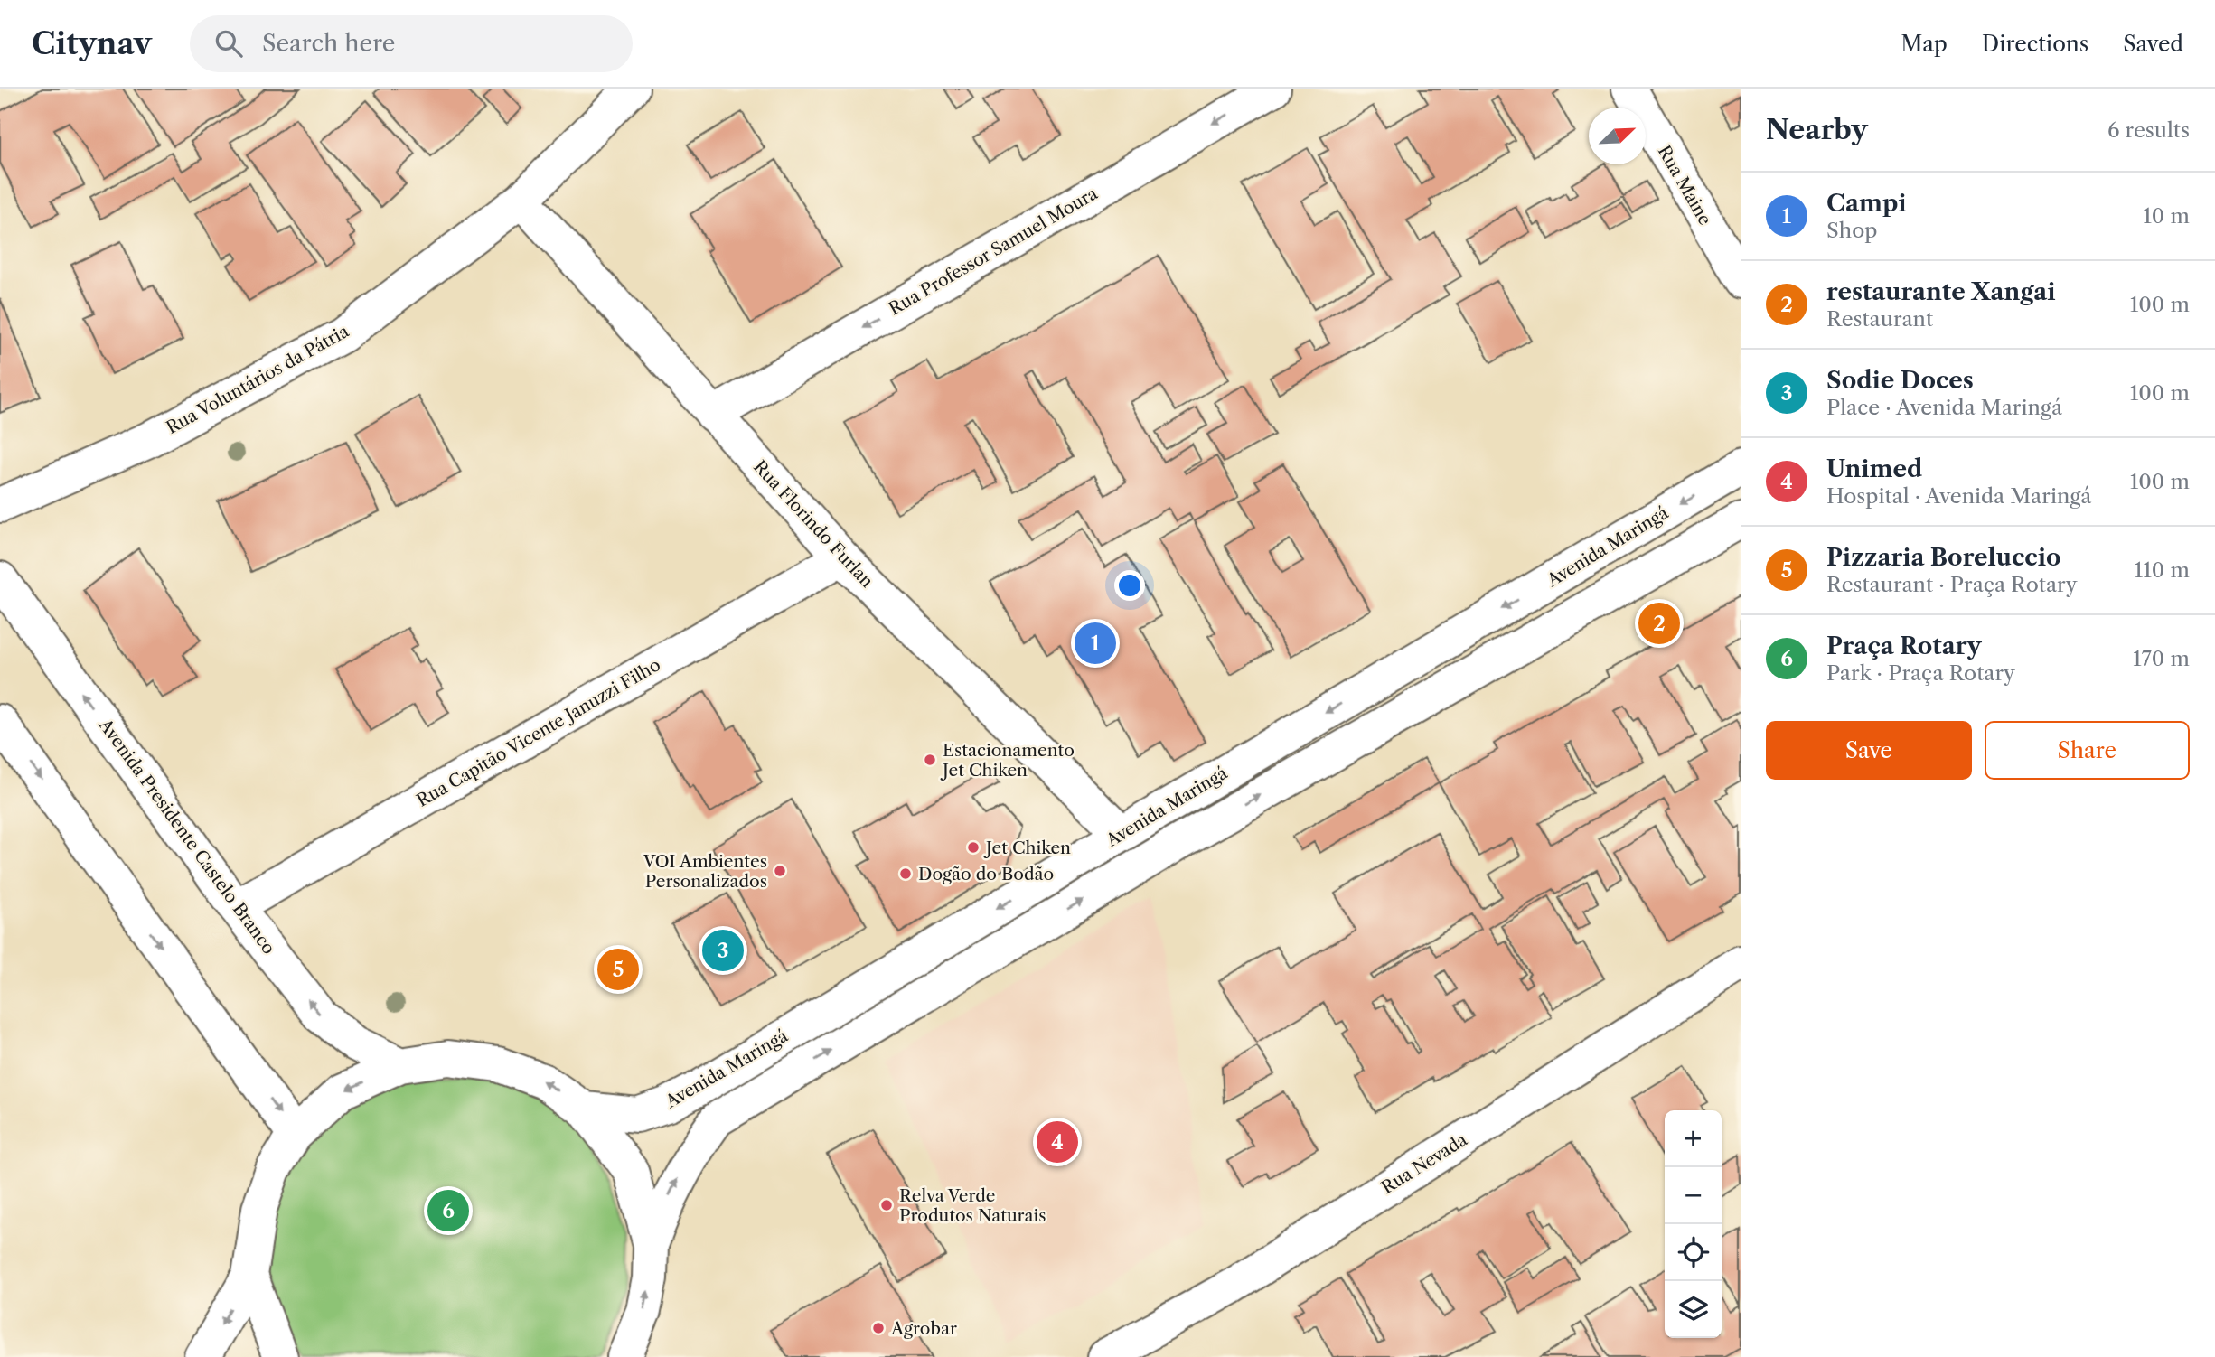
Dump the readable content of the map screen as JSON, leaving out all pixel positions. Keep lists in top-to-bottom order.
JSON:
{
  "streets": {
    "main road": [
      "Rua Maine",
      "Rua Professor Samuel Moura",
      "Rua Voluntários da Pátria",
      "Rua Florindo Furlan",
      "Avenida Maringá",
      "Rua Capitão Vicente Januzzi Filho",
      "Avenida Presidente Castelo Branco",
      "Rua Nevada"
    ]
  },
  "crossings": [
    ["Rua Professor Samuel Moura", "Rua Florindo Furlan"],
    ["Rua Voluntários da Pátria", "Rua Florindo Furlan"],
    ["Rua Florindo Furlan", "Avenida Maringá"],
    ["Rua Florindo Furlan", "Rua Capitão Vicente Januzzi Filho"],
    ["Rua Capitão Vicente Januzzi Filho", "Avenida Presidente Castelo Branco"]
  ],
  "one_way": ["Rua Professor Samuel Moura"],
  "places": [
    "Estacionamento Jet Chiken",
    "Jet Chiken",
    "VOI Ambientes Personalizados",
    "Dogão do Bodão",
    "Relva Verde Produtos Naturais",
    "Agrobar"
  ],
  "north": "top right",
  "page": {
    "header": "Citynav",
    "search": "Search here",
    "nav": ["Map", "Directions", "Saved"],
    "heading": ["Nearby", "6 results"],
    "list": [
      {
        "mark": "1",
        "name": "Campi",
        "note": "Shop",
        "value": "10 m"
      },
      {
        "mark": "2",
        "name": "restaurante Xangai",
        "note": "Restaurant",
        "value": "100 m"
      },
      {
        "mark": "3",
        "name": "Sodie Doces",
        "note": "Place · Avenida Maringá",
        "value": "100 m"
      },
      {
        "mark": "4",
        "name": "Unimed",
        "note": "Hospital · Avenida Maringá",
        "value": "100 m"
      },
      {
        "mark": "5",
        "name": "Pizzaria Boreluccio",
        "note": "Restaurant · Praça Rotary",
        "value": "110 m"
      },
      {
        "mark": "6",
        "name": "Praça Rotary",
        "note": "Park · Praça Rotary",
        "value": "170 m"
      }
    ],
    "pins": [
      "2",
      "1",
      "3",
      "5",
      "4",
      "6"
    ],
    "buttons": ["Save", "Share"],
    "map_buttons": ["+", "−"]
  }
}
